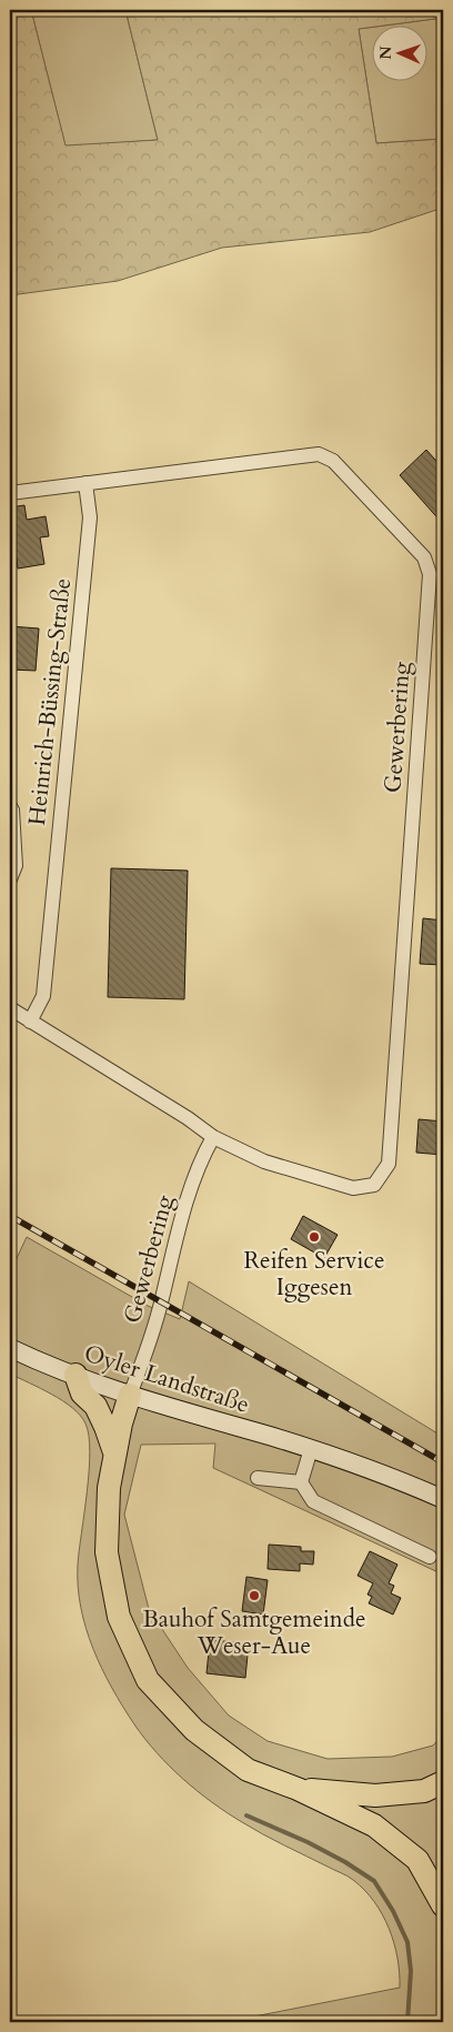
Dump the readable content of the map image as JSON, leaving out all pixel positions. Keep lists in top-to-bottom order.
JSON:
{
  "streets": {
    "main road": ["Oyler Landstraße"],
    "street": ["Heinrich-Büssing-Straße", "Gewerbering"]
  },
  "crossings": [
    ["Heinrich-Büssing-Straße", "Gewerbering"],
    ["Gewerbering", "Oyler Landstraße"]
  ],
  "places": ["Reifen Service Iggesen", "Bauhof Samtgemeinde Weser-Aue"],
  "north": "left"
}
